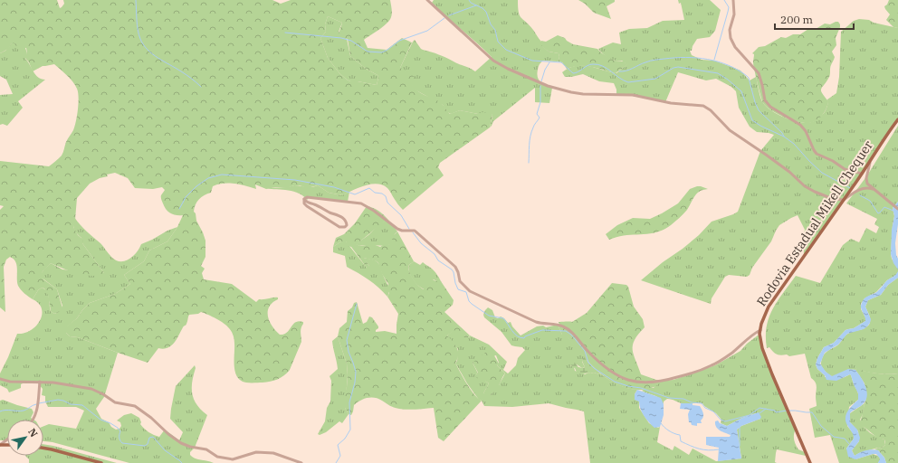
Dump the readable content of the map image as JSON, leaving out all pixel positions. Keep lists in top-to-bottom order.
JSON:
{
  "streets": {
    "main road": ["Rodovia Estadual Mikell Chequer"]
  },
  "scale_bar": "200 m",
  "north": "top right"
}
